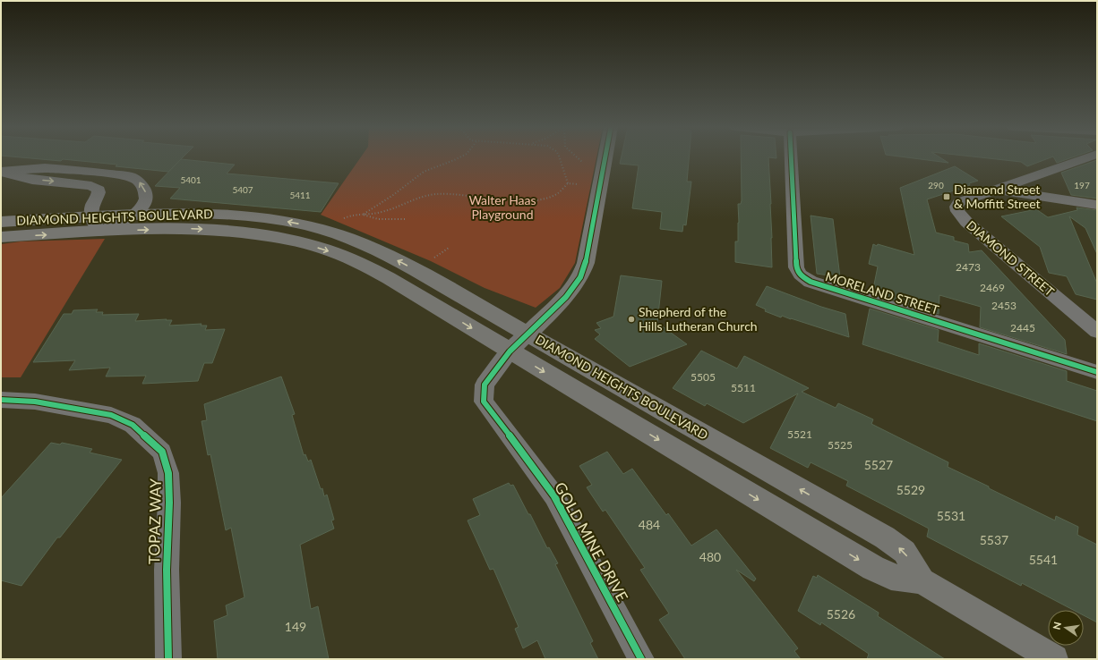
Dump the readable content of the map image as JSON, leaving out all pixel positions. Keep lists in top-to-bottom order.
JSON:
{
  "streets": {
    "main road": ["DIAMOND HEIGHTS BOULEVARD"],
    "street": [
      "DIAMOND STREET",
      "MORELAND STREET",
      "TOPAZ WAY",
      "GOLD MINE DRIVE"
    ]
  },
  "crossings": [
    ["DIAMOND HEIGHTS BOULEVARD", "GOLD MINE DRIVE"]
  ],
  "parks": ["Walter Haas Playground"],
  "places": {
    "transit": ["Diamond Street & Moffitt Street"],
    "other": ["Shepherd of the Hills Lutheran Church"]
  },
  "house_numbers": [
    "5401",
    "290",
    "197",
    "5407",
    "5411",
    "2473",
    "2469",
    "2453",
    "2445",
    "5505",
    "5511",
    "5521",
    "5525",
    "5527",
    "5529",
    "5531",
    "484",
    "5537",
    "480",
    "5541",
    "5526",
    "149"
  ],
  "north": "left"
}
